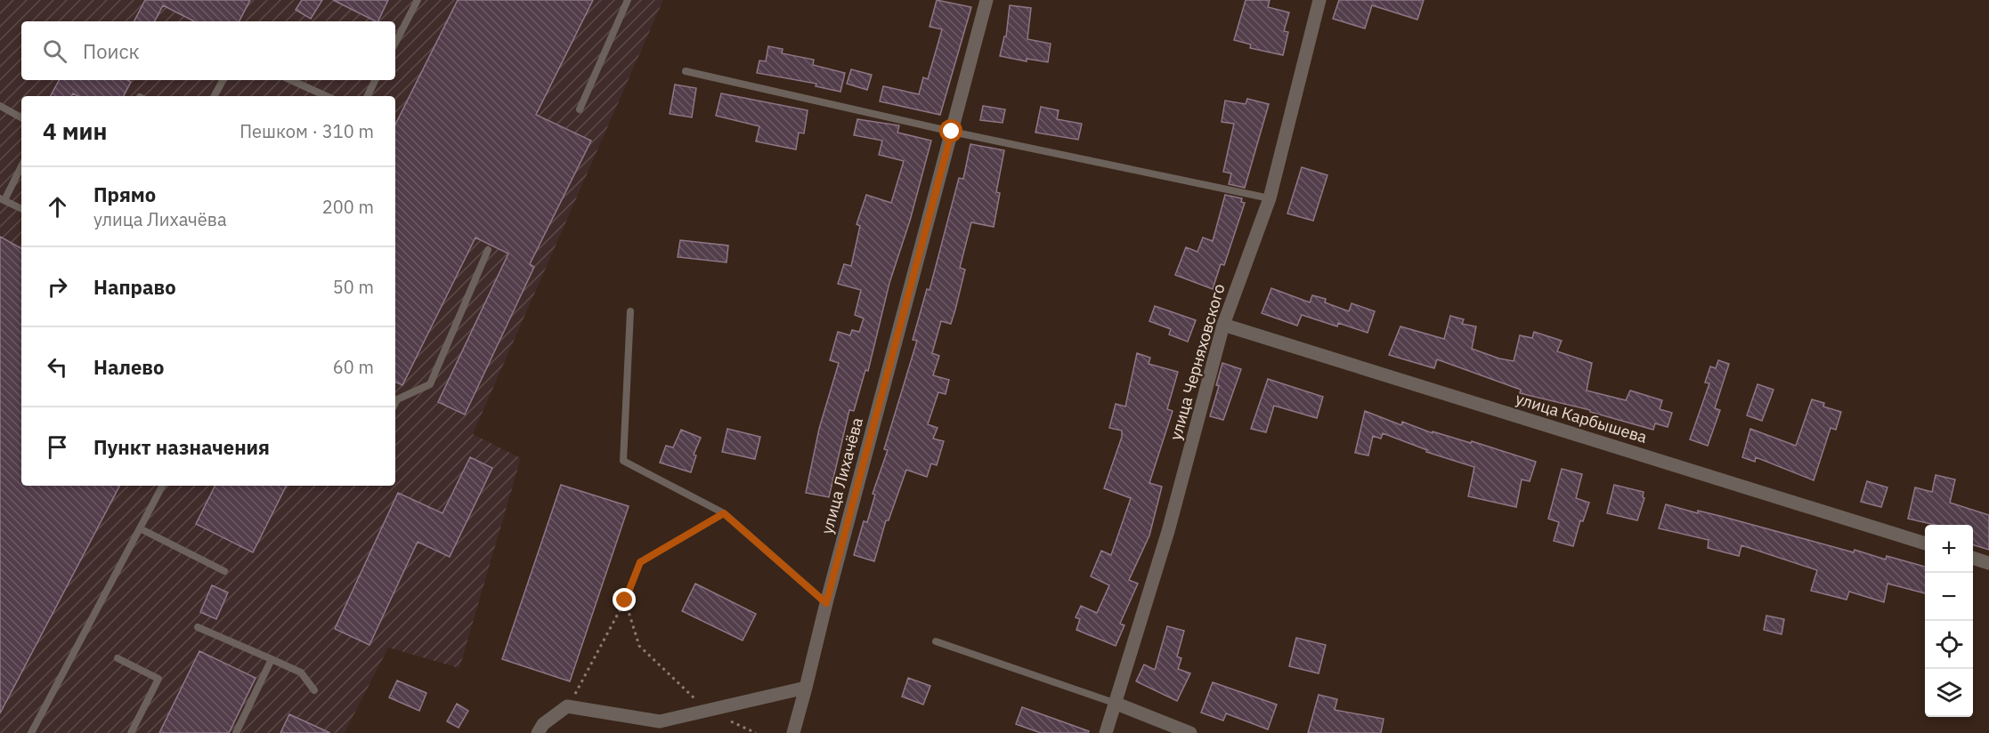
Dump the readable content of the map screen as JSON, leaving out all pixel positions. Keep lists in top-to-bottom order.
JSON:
{
  "streets": {
    "street": ["улица Черняховского", "улица Карбышева", "улица Лихачёва"]
  },
  "crossings": [
    ["улица Черняховского", "улица Карбышева"]
  ],
  "page": {
    "search": "Поиск",
    "heading": ["4 мин", "Пешком · 310 m"],
    "list": [
      ["Прямо", "улица Лихачёва", "200 m"],
      ["Направо", "50 m"],
      ["Налево", "60 m"],
      "Пункт назначения"
    ],
    "map_buttons": ["+", "−"]
  }
}
